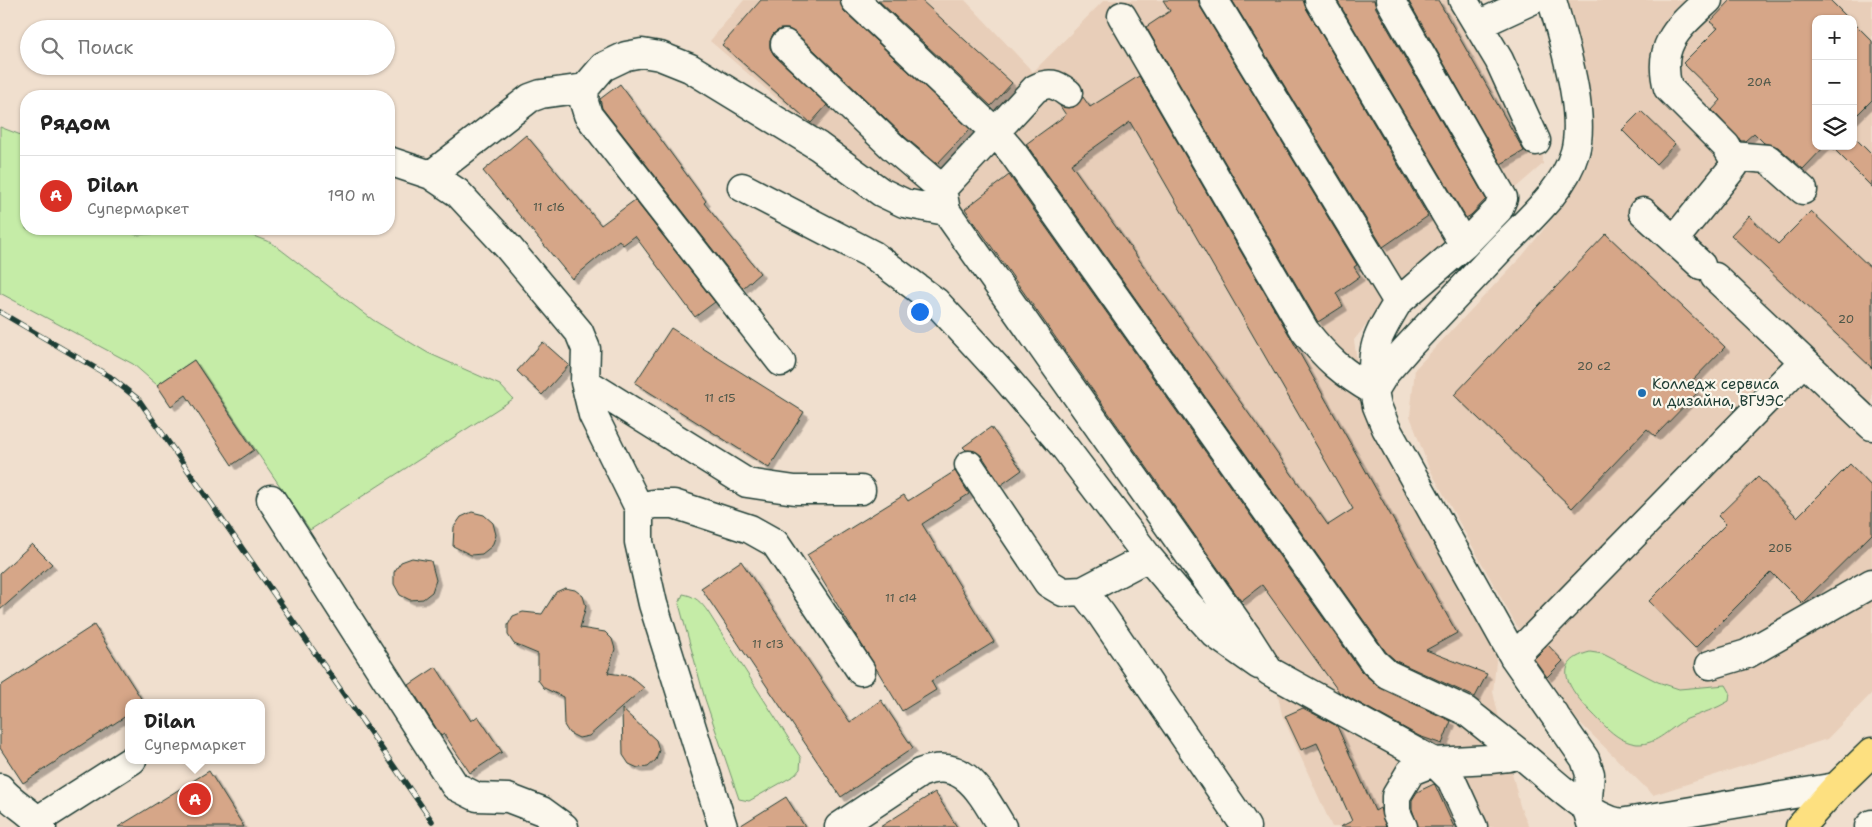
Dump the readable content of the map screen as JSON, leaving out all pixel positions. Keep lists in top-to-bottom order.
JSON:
{
  "places": ["Колледж сервиса и дизайна, ВГУЭС"],
  "house_numbers": [
    "20А",
    "11 с16",
    "20",
    "20 с2",
    "11 с15",
    "20Б",
    "11 с14",
    "11 с13"
  ],
  "page": {
    "map_buttons": ["+", "−"],
    "search": "Поиск",
    "heading": "Рядом",
    "list": [
      {
        "mark": "A",
        "name": "Dilan",
        "note": "Супермаркет",
        "value": "190 m"
      }
    ],
    "popup": ["Dilan", "Супермаркет"],
    "pins": "A"
  }
}
